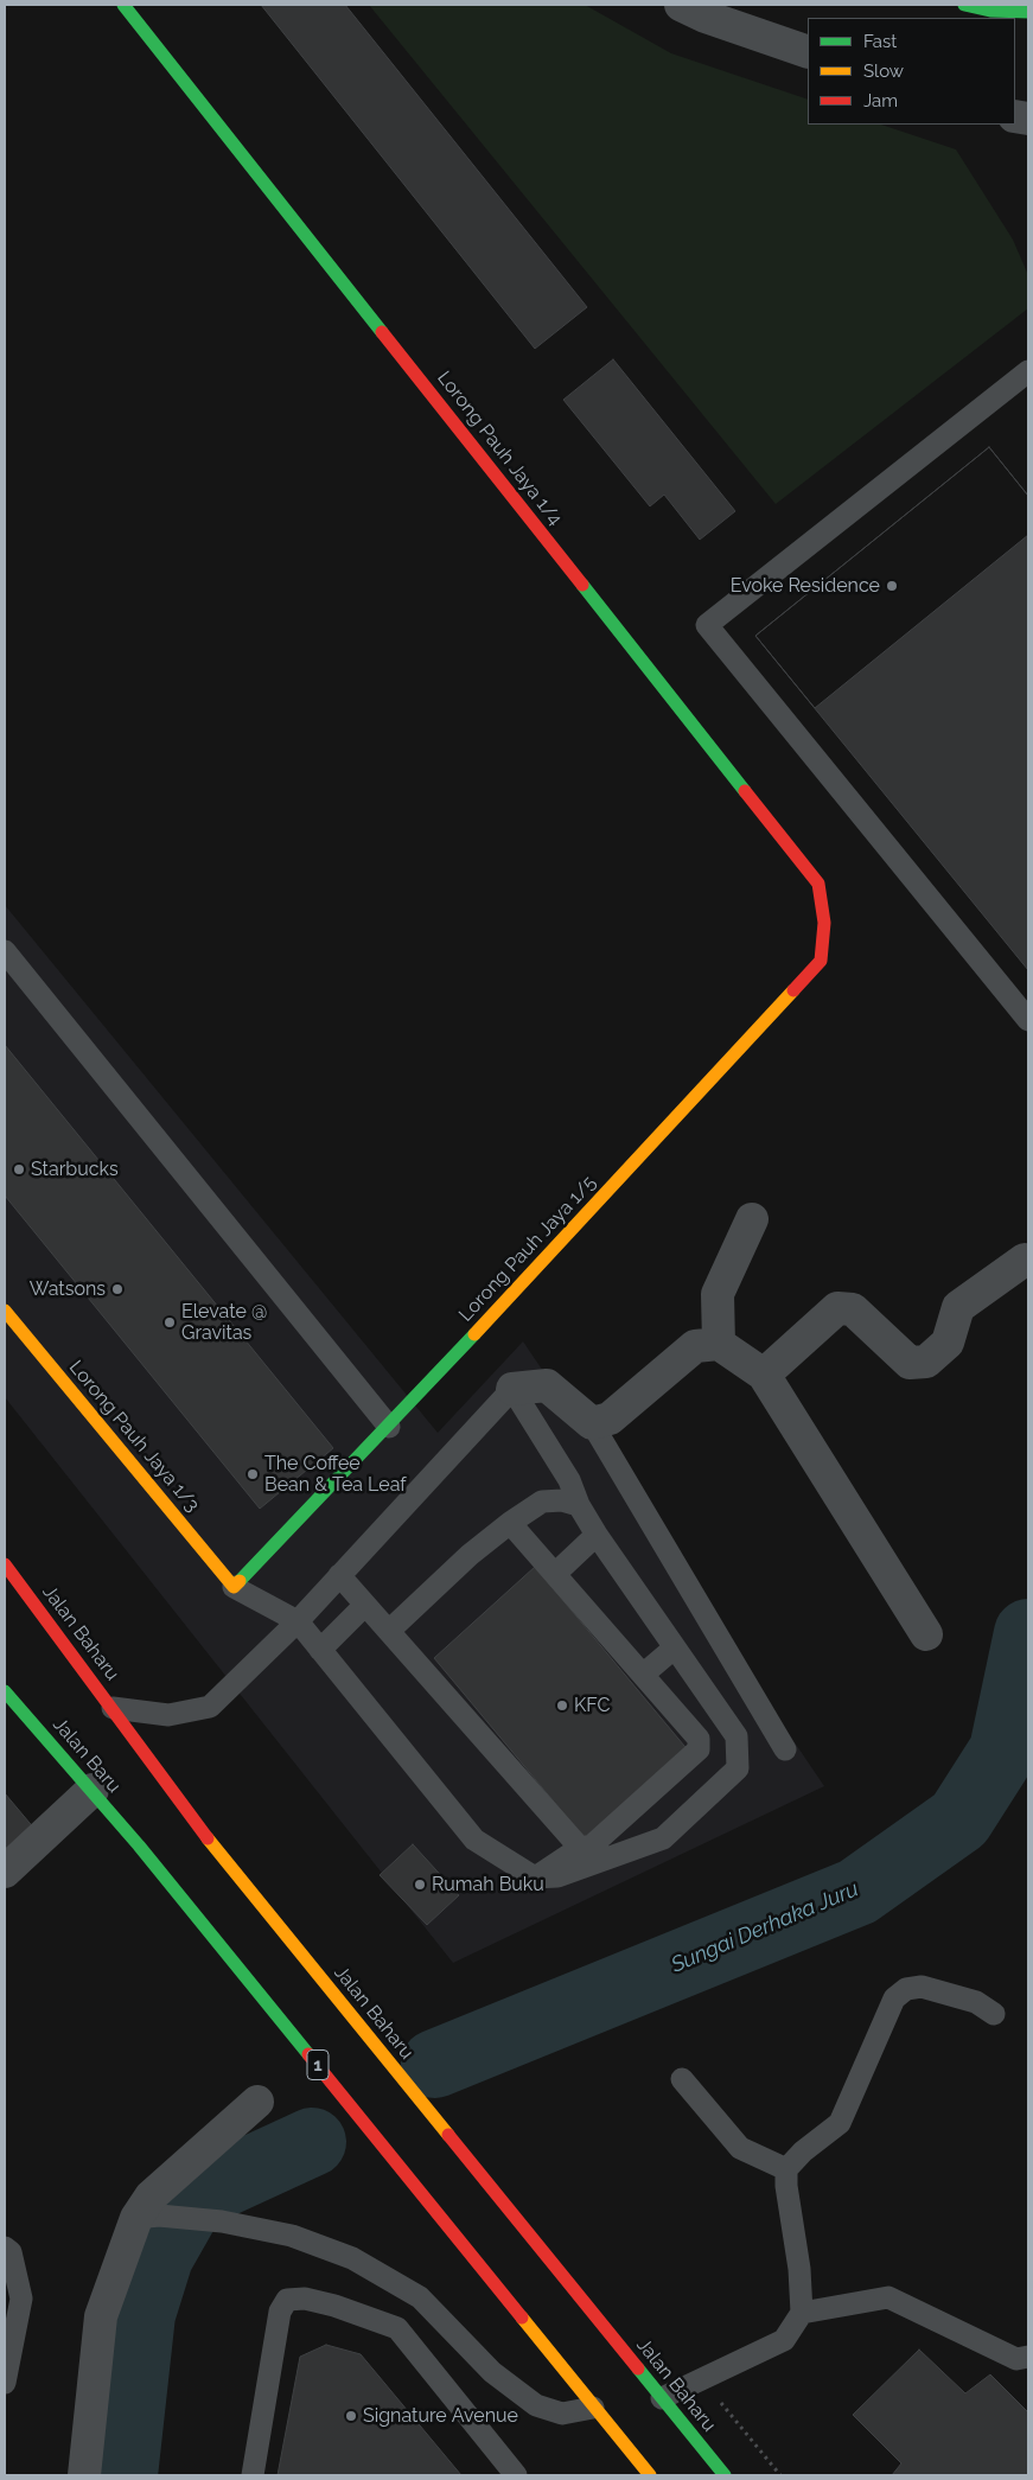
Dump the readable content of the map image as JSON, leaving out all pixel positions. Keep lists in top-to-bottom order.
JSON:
{
  "streets": {
    "main road": [
      "Lorong Pauh Jaya 1/4",
      "Lorong Pauh Jaya 1/5",
      "Lorong Pauh Jaya 1/3",
      "Jalan Baharu",
      "Jalan Baru",
      "1"
    ]
  },
  "crossings": [
    ["Lorong Pauh Jaya 1/4", "Lorong Pauh Jaya 1/5"],
    ["Lorong Pauh Jaya 1/5", "Lorong Pauh Jaya 1/3"],
    ["Jalan Baru", "1"]
  ],
  "water": ["Sungai Derhaka Juru"],
  "places": [
    "Evoke Residence",
    "Starbucks",
    "Watsons",
    "Elevate @ Gravitas",
    "The Coffee Bean & Tea Leaf",
    "KFC",
    "Rumah Buku",
    "Signature Avenue"
  ],
  "legend": ["Fast", "Slow", "Jam"]
}
